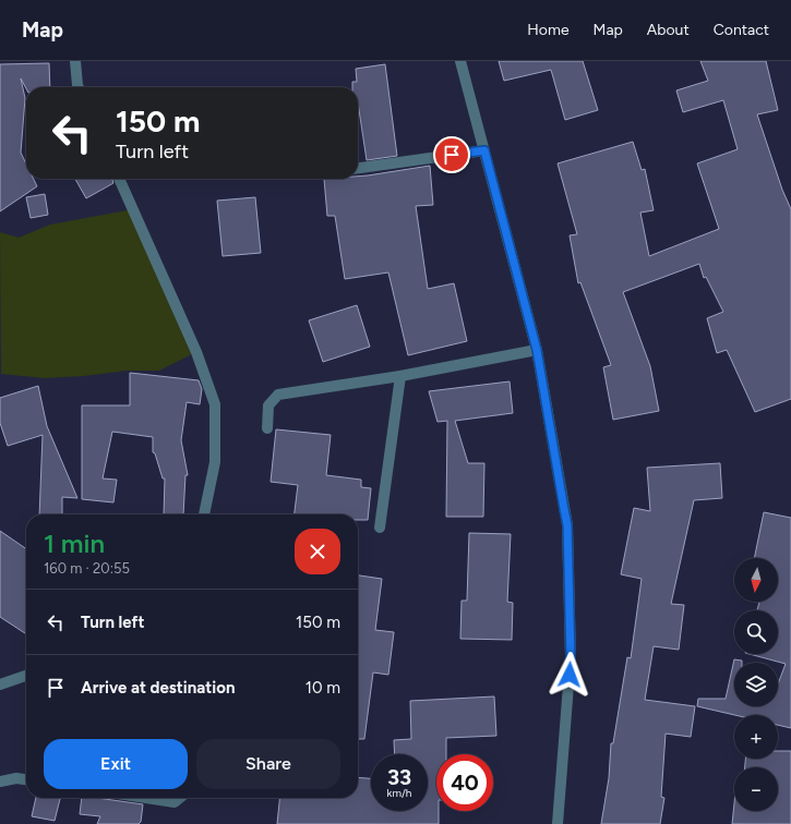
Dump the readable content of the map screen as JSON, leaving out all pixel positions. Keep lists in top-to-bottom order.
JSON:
{
  "north": "bottom",
  "page": {
    "header": "Map",
    "nav": [
      "Home",
      "Map",
      "About",
      "Contact"
    ],
    "turn": ["150 m", "Turn left"],
    "heading": ["1 min", "160 m · 20:55"],
    "map_buttons": ["+", "−"],
    "list": [
      {
        "name": "Turn left",
        "value": "150 m"
      },
      {
        "name": "Arrive at destination",
        "value": "10 m"
      }
    ],
    "buttons": ["Exit", "Share"],
    "speed": "33 km/h",
    "limit": "40"
  }
}
